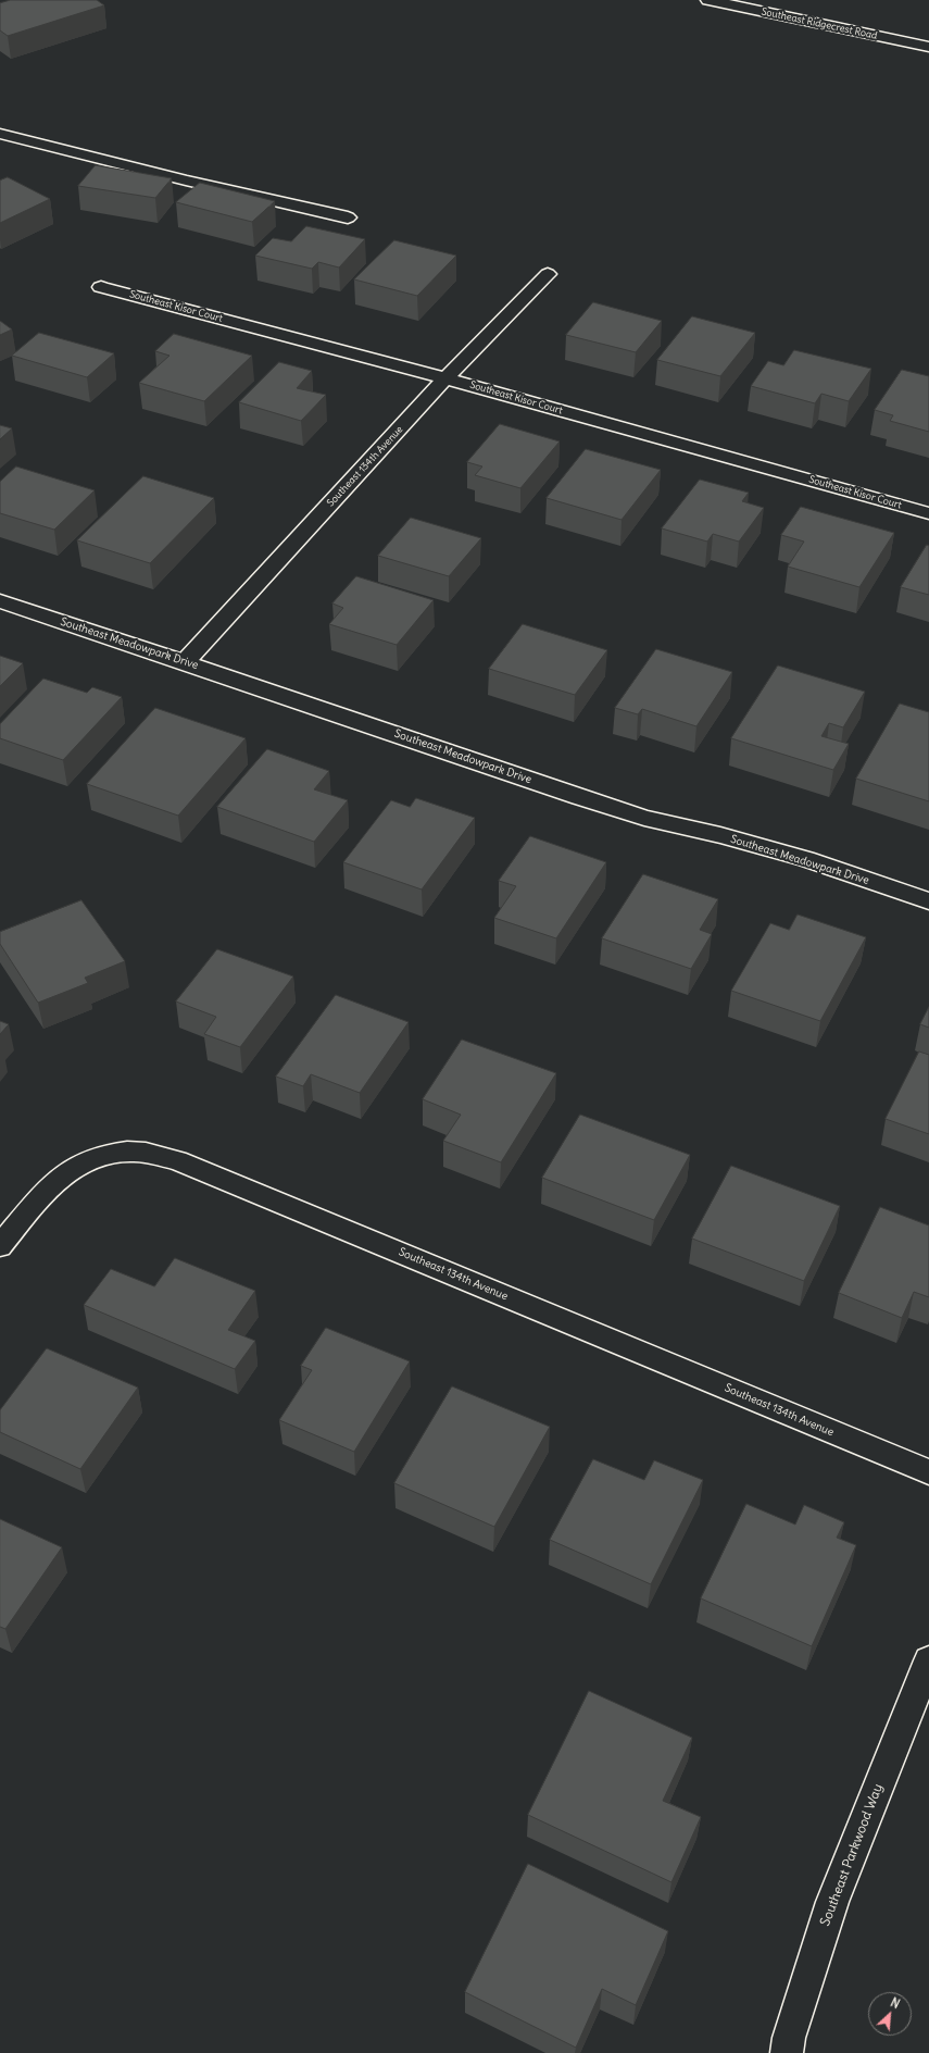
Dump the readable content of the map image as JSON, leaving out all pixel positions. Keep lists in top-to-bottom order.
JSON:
{
  "streets": {
    "street": [
      "Southeast Ridgecrest Road",
      "Southeast Kisor Court",
      "Southeast 134th Avenue",
      "Southeast Meadowpark Drive",
      "Southeast Parkwood Way"
    ]
  },
  "crossings": [
    ["Southeast Kisor Court", "Southeast 134th Avenue"],
    ["Southeast 134th Avenue", "Southeast Meadowpark Drive"]
  ],
  "north": "top right"
}
